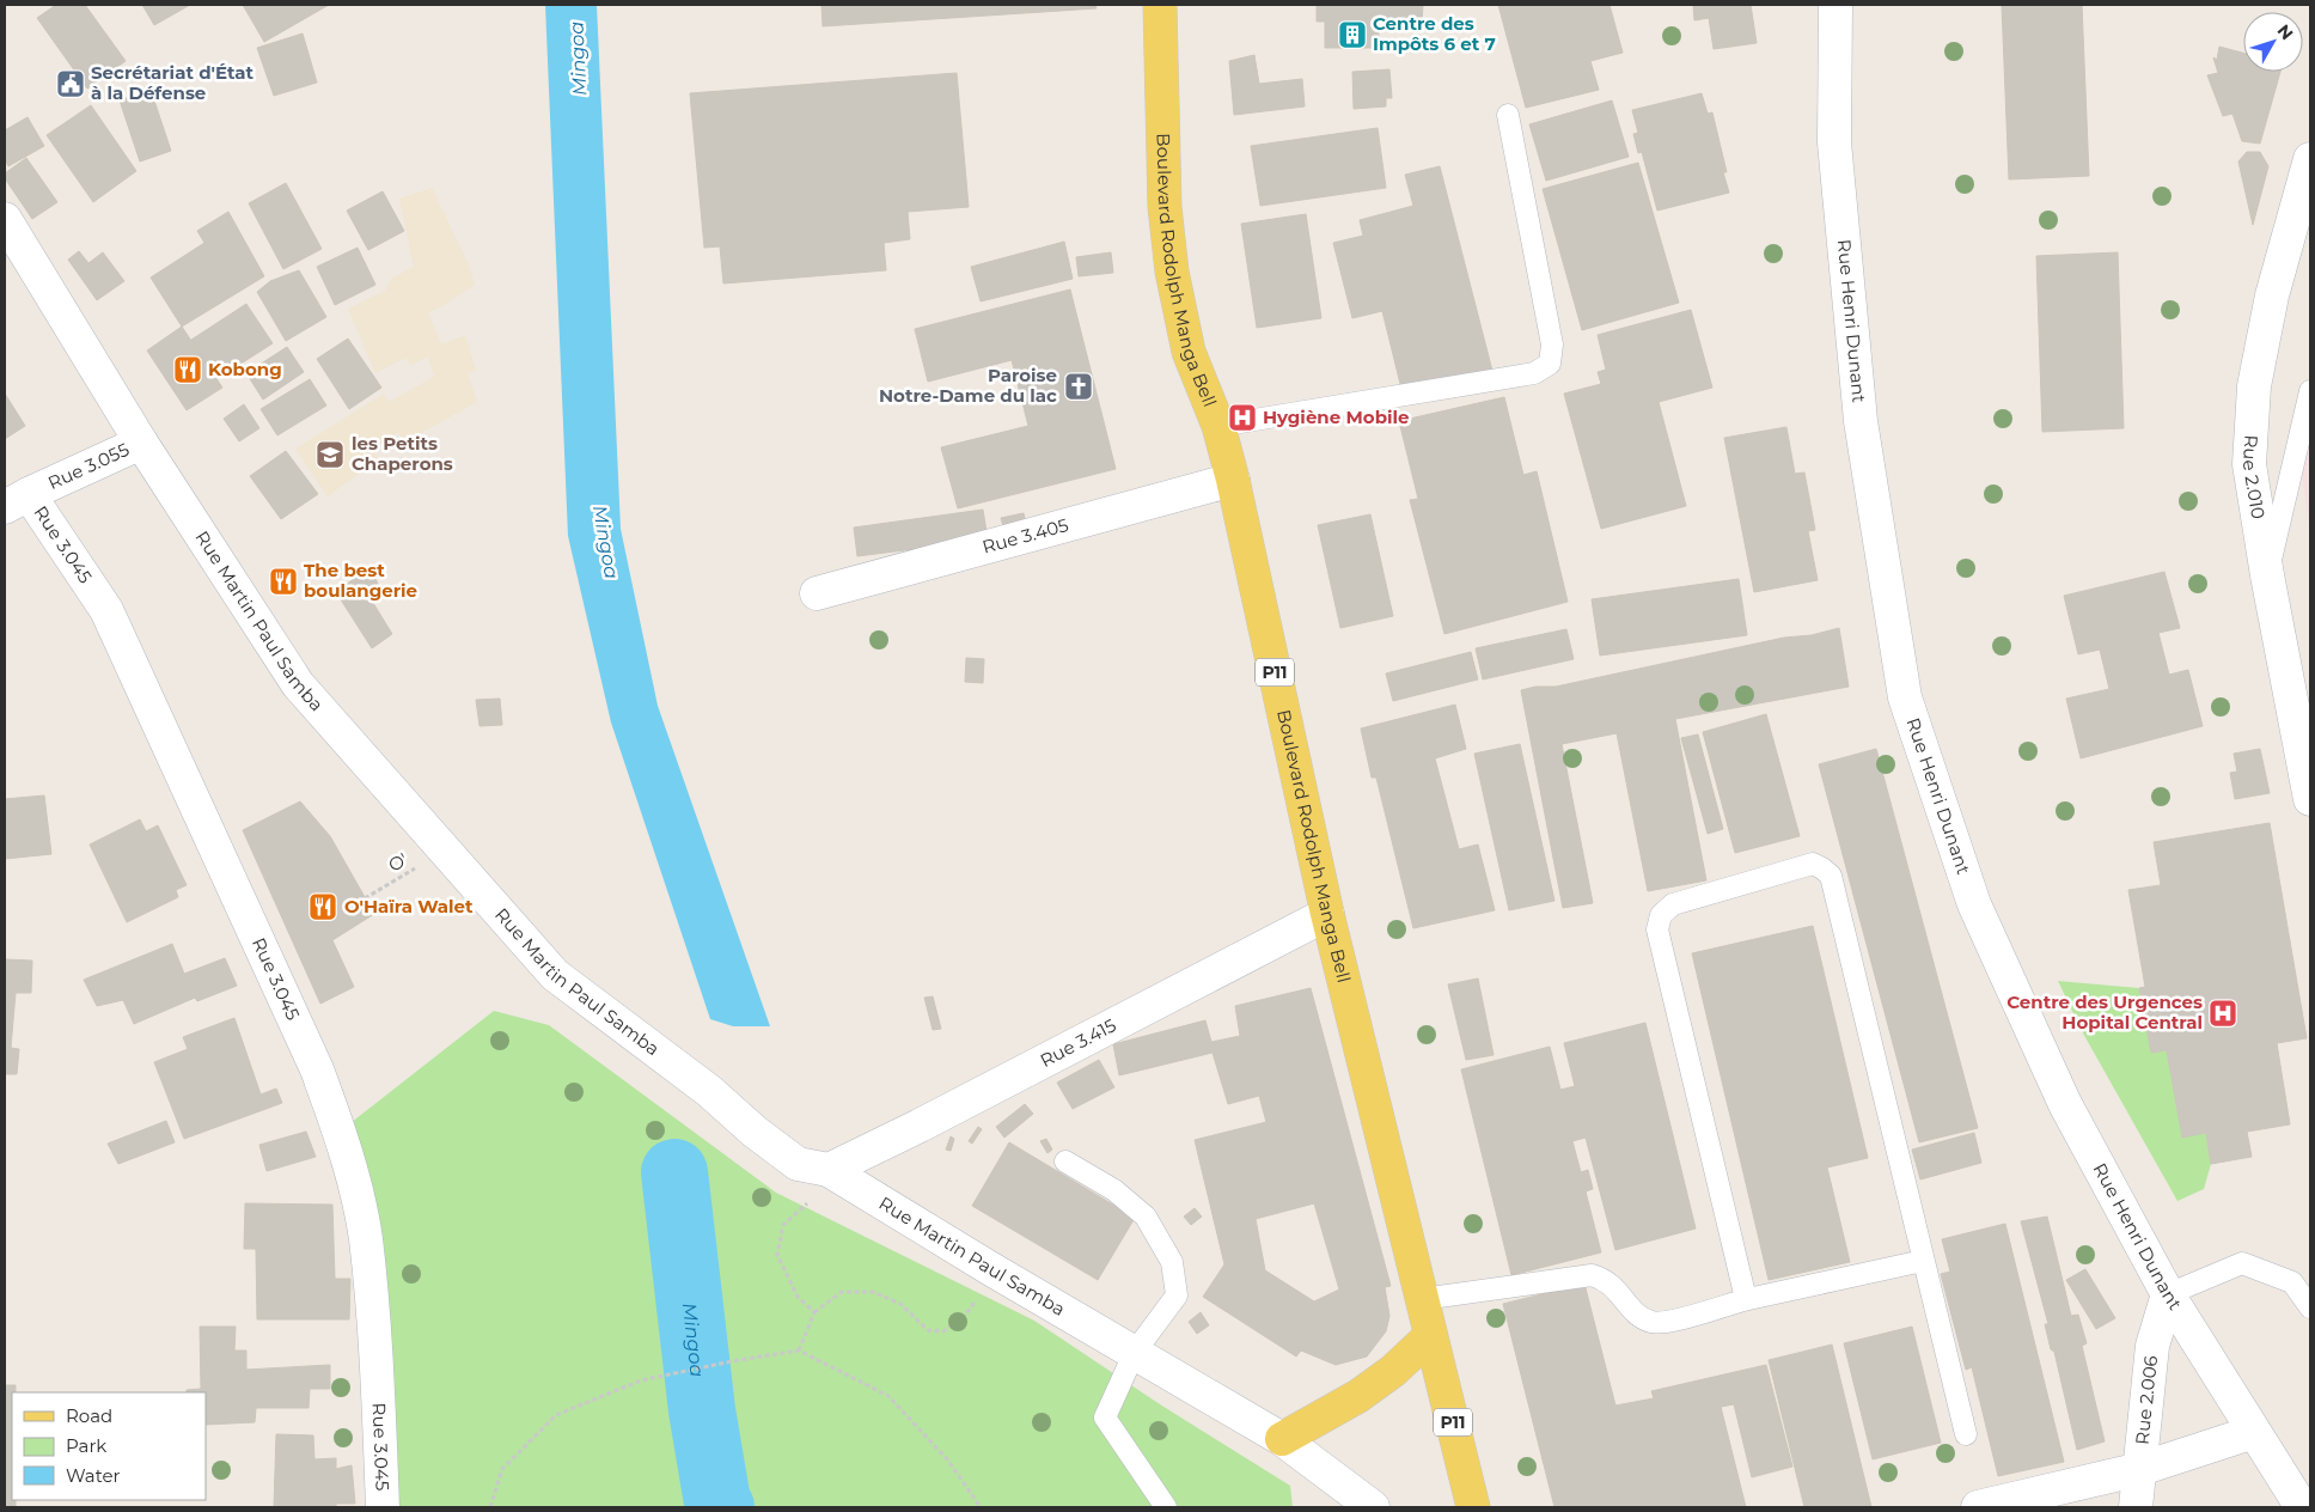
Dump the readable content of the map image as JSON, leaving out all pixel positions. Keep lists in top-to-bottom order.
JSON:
{
  "streets": {
    "main road": [
      "Boulevard Rodolph Manga Bell",
      "Rue Henri Dunant",
      "Rue 3.055",
      "Rue 2.010",
      "Rue 3.405",
      "Rue 3.045",
      "Rue Martin Paul Samba",
      "P11",
      "Rue 3.415",
      "Rue 2.006"
    ],
    "path": ["O'"]
  },
  "crossings": [
    ["Boulevard Rodolph Manga Bell", "Rue 3.405"],
    ["Boulevard Rodolph Manga Bell", "Rue 3.415"],
    ["Rue Henri Dunant", "Rue 2.006"],
    ["Rue 3.055", "Rue 3.045"],
    ["Rue 3.055", "Rue Martin Paul Samba"],
    ["Rue Martin Paul Samba", "O'"],
    ["Rue Martin Paul Samba", "Rue 3.415"]
  ],
  "water": ["Mingoa"],
  "places": {
    "building": ["Centre des Impôts 6 et 7"],
    "public building": ["Secrétariat d'État à la Défense"],
    "restaurant": ["Kobong", "The best boulangerie", "O'Haïra Walet"],
    "church": ["Paroise Notre-Dame du lac"],
    "hospital": ["Hygiène Mobile", "Centre des Urgences Hopital Central"],
    "school or university": ["les Petits Chaperons"]
  },
  "legend": ["Road", "Park", "Water"],
  "north": "top right"
}
